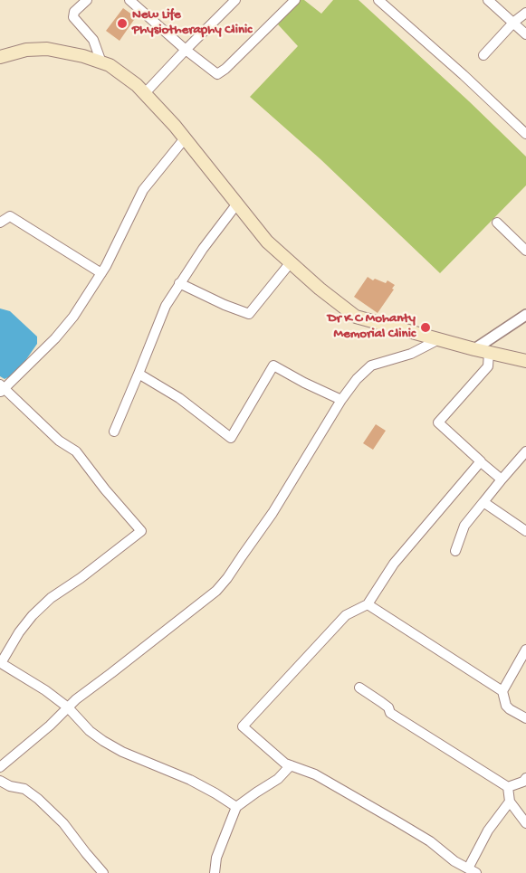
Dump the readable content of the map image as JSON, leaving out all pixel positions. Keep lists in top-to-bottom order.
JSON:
{
  "places": ["New Life Physiotheraphy Clinic", "Dr K C Mohanty Memorial Clinic"]
}
